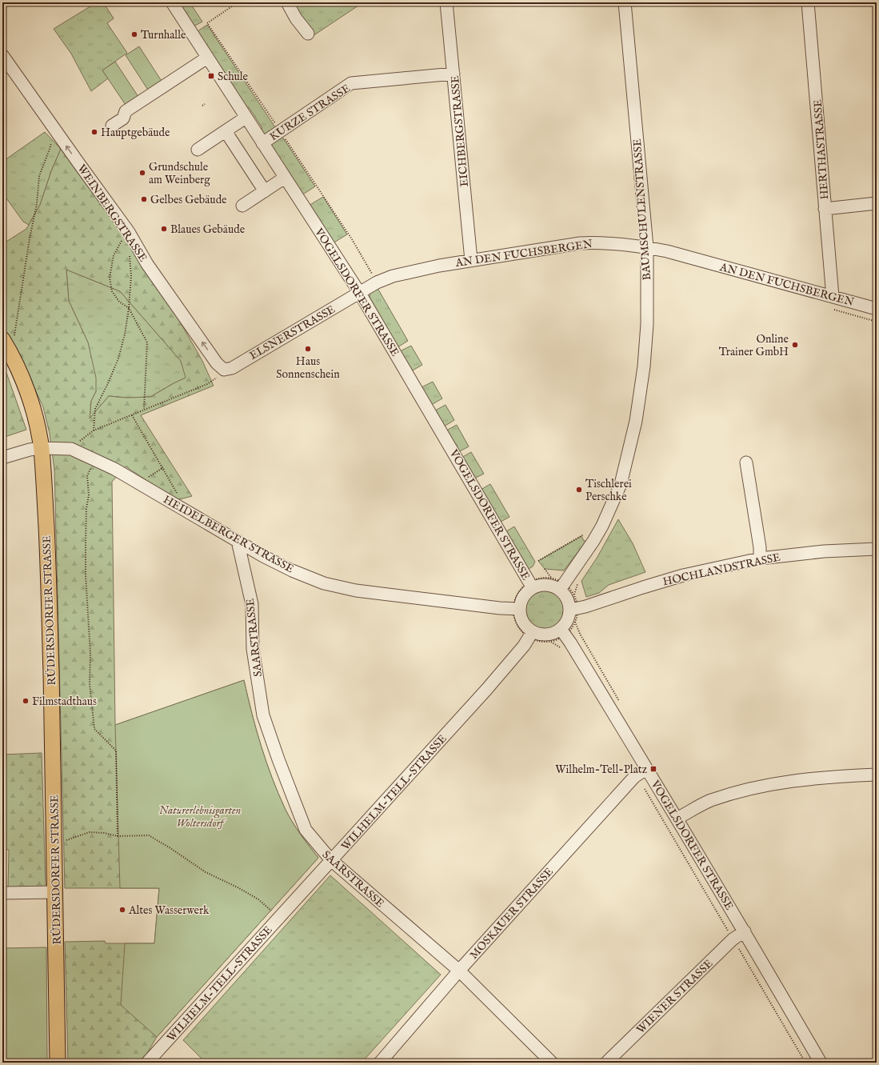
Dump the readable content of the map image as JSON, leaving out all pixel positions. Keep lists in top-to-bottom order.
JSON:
{
  "streets": {
    "main road": ["RÜDERSDORFER STRASSE"],
    "street": [
      "KURZE STRASSE",
      "EICHBERGSTRASSE",
      "HERTHASTRASSE",
      "BAUMSCHULENSTRASSE",
      "WEINBERGSTRASSE",
      "AN DEN FUCHSBERGEN",
      "VOGELSDORFER STRASSE",
      "ELSNERSTRASSE",
      "HEIDELBERGER STRASSE",
      "HOCHLANDSTRASSE",
      "SAARSTRASSE",
      "WILHELM-TELL-STRASSE",
      "MOSKAUER STRASSE",
      "WIENER STRASSE"
    ]
  },
  "crossings": [
    ["KURZE STRASSE", "EICHBERGSTRASSE"],
    ["KURZE STRASSE", "VOGELSDORFER STRASSE"],
    ["EICHBERGSTRASSE", "AN DEN FUCHSBERGEN"],
    ["HERTHASTRASSE", "AN DEN FUCHSBERGEN"],
    ["BAUMSCHULENSTRASSE", "AN DEN FUCHSBERGEN"],
    ["BAUMSCHULENSTRASSE", "VOGELSDORFER STRASSE"],
    ["BAUMSCHULENSTRASSE", "HEIDELBERGER STRASSE"],
    ["BAUMSCHULENSTRASSE", "HOCHLANDSTRASSE"],
    ["BAUMSCHULENSTRASSE", "WILHELM-TELL-STRASSE"],
    ["WEINBERGSTRASSE", "ELSNERSTRASSE"],
    ["AN DEN FUCHSBERGEN", "VOGELSDORFER STRASSE"],
    ["AN DEN FUCHSBERGEN", "ELSNERSTRASSE"],
    ["VOGELSDORFER STRASSE", "ELSNERSTRASSE"],
    ["VOGELSDORFER STRASSE", "HEIDELBERGER STRASSE"],
    ["VOGELSDORFER STRASSE", "HOCHLANDSTRASSE"],
    ["VOGELSDORFER STRASSE", "WILHELM-TELL-STRASSE"],
    ["VOGELSDORFER STRASSE", "MOSKAUER STRASSE"],
    ["VOGELSDORFER STRASSE", "WIENER STRASSE"],
    ["HEIDELBERGER STRASSE", "HOCHLANDSTRASSE"],
    ["HEIDELBERGER STRASSE", "RÜDERSDORFER STRASSE"],
    ["HEIDELBERGER STRASSE", "SAARSTRASSE"],
    ["HEIDELBERGER STRASSE", "WILHELM-TELL-STRASSE"],
    ["HOCHLANDSTRASSE", "WILHELM-TELL-STRASSE"],
    ["SAARSTRASSE", "WILHELM-TELL-STRASSE"],
    ["SAARSTRASSE", "MOSKAUER STRASSE"]
  ],
  "one_way": ["WEINBERGSTRASSE"],
  "parks": ["Naturerlebnisgarten Woltersdorf"],
  "places": {
    "other": [
      "Turnhalle",
      "Hauptgebäude",
      "Grundschule am Weinberg",
      "Gelbes Gebäude",
      "Blaues Gebäude",
      "Online Trainer GmbH",
      "Haus Sonnenschein",
      "Tischlerei Perschke",
      "Filmstadthaus",
      "Altes Wasserwerk"
    ],
    "transit": ["Schule", "Wilhelm-Tell-Platz"]
  }
}
